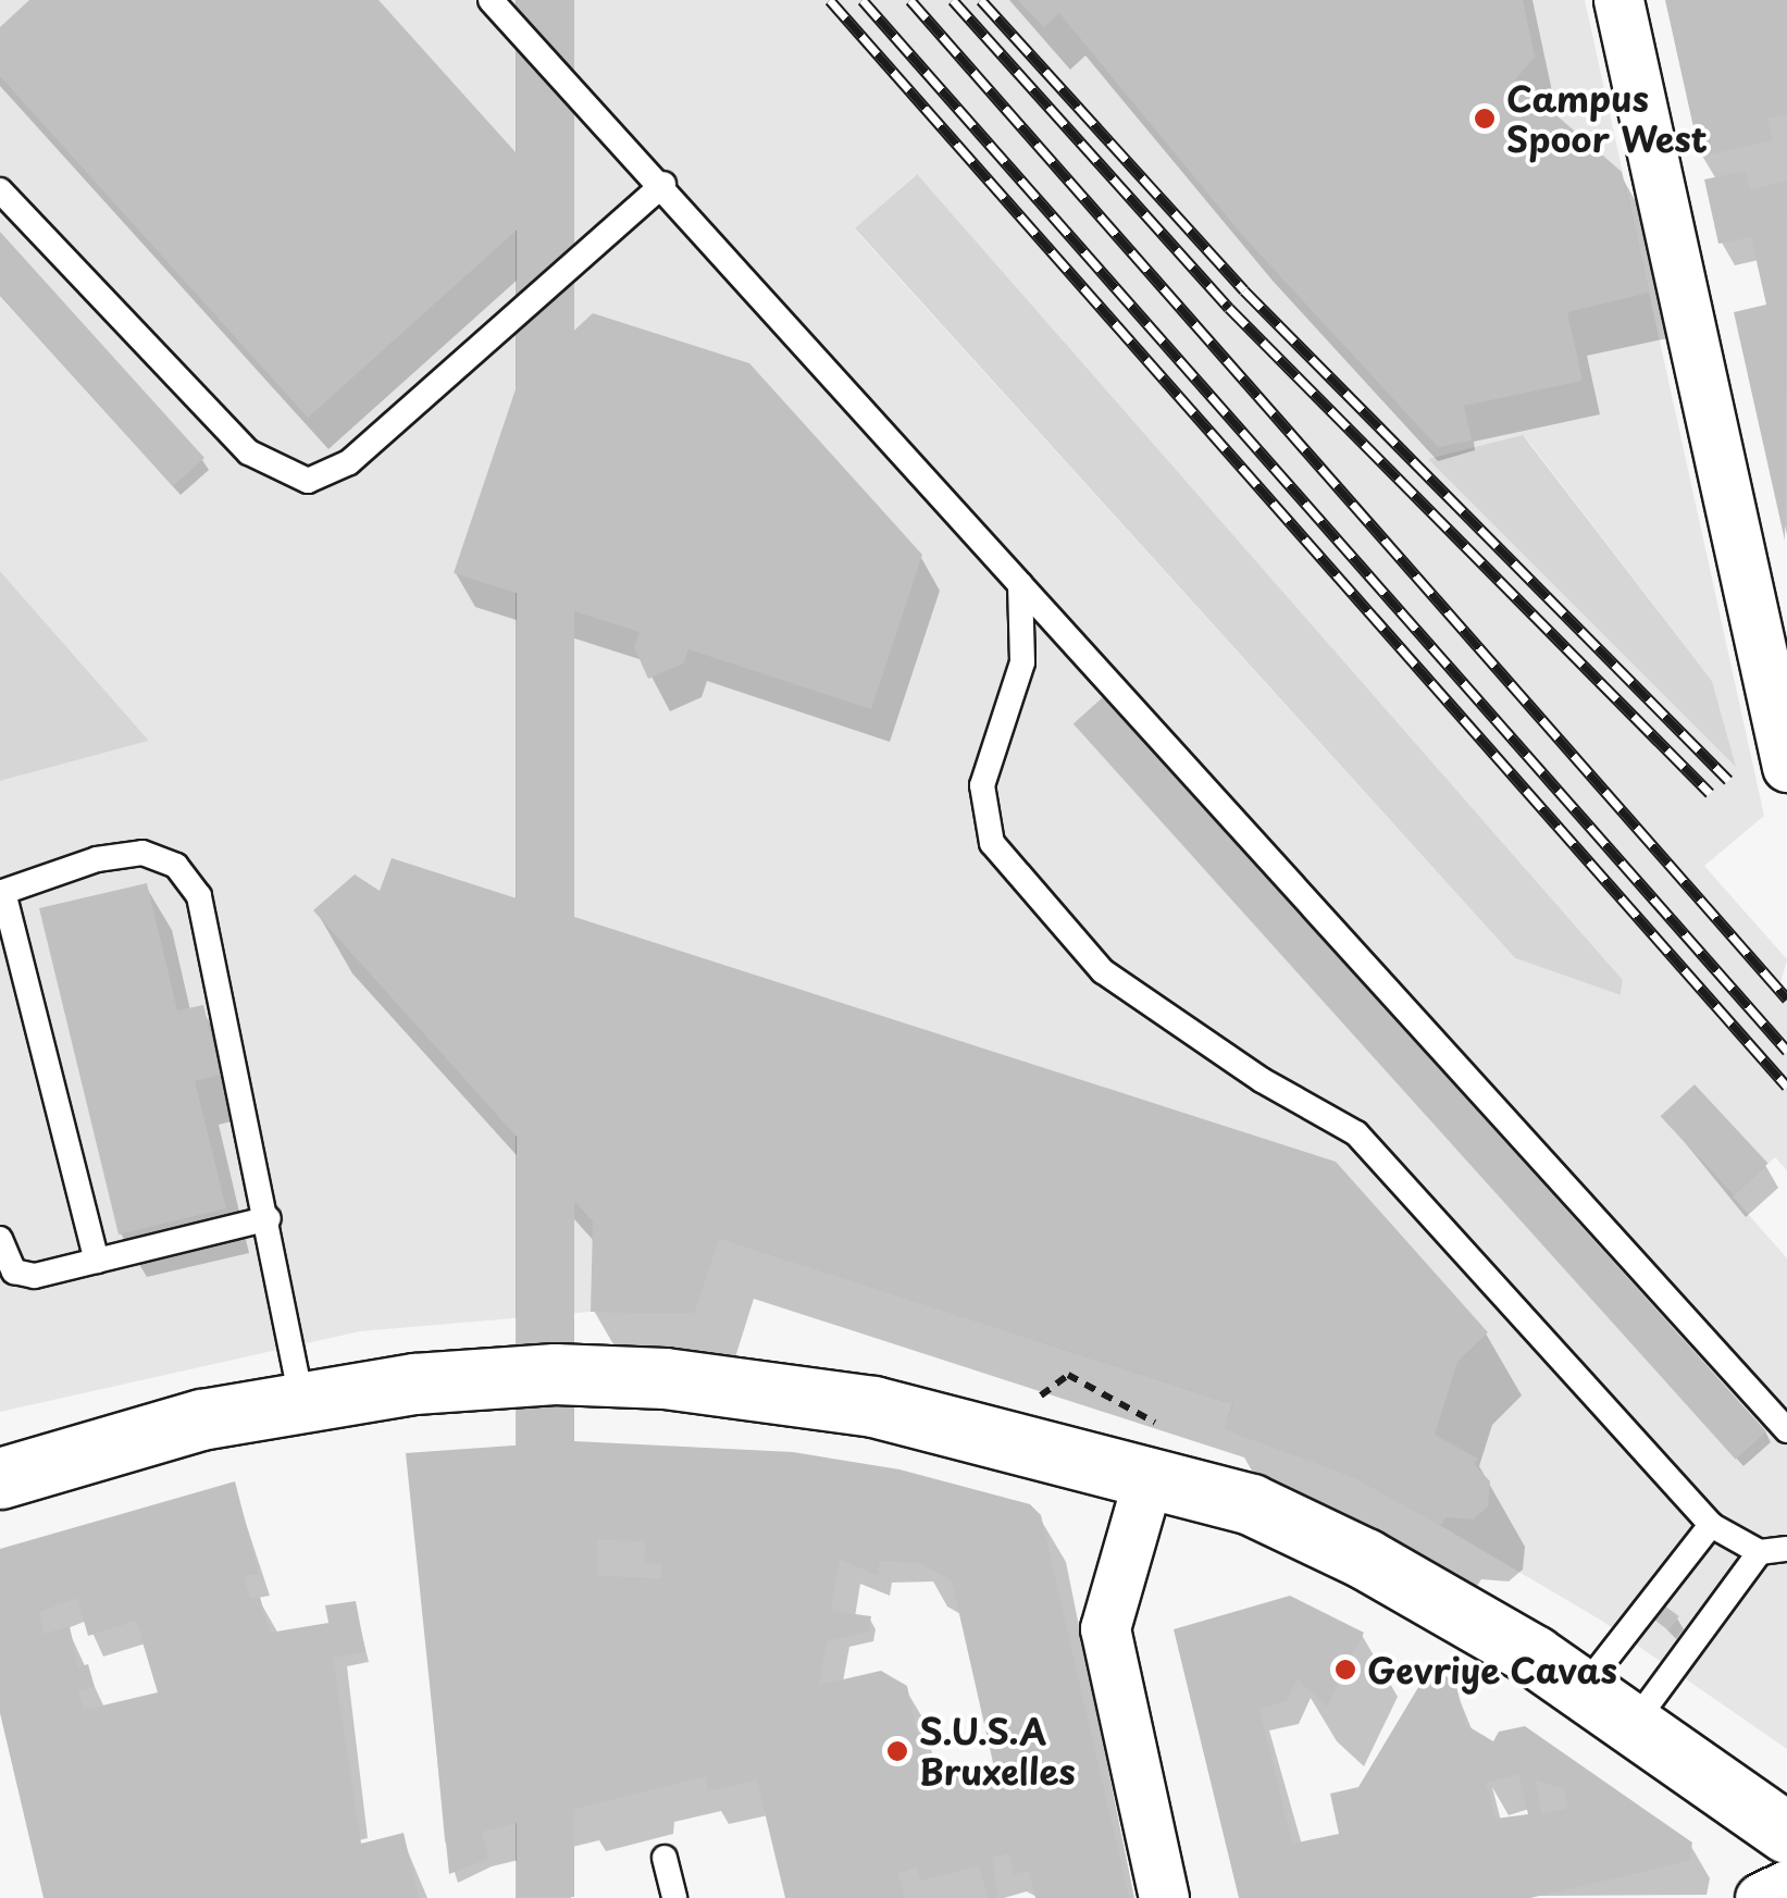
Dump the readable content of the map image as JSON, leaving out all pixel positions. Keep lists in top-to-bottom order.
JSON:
{
  "places": ["Campus Spoor West", "Gevriye Cavas", "S.U.S.A Bruxelles"]
}
